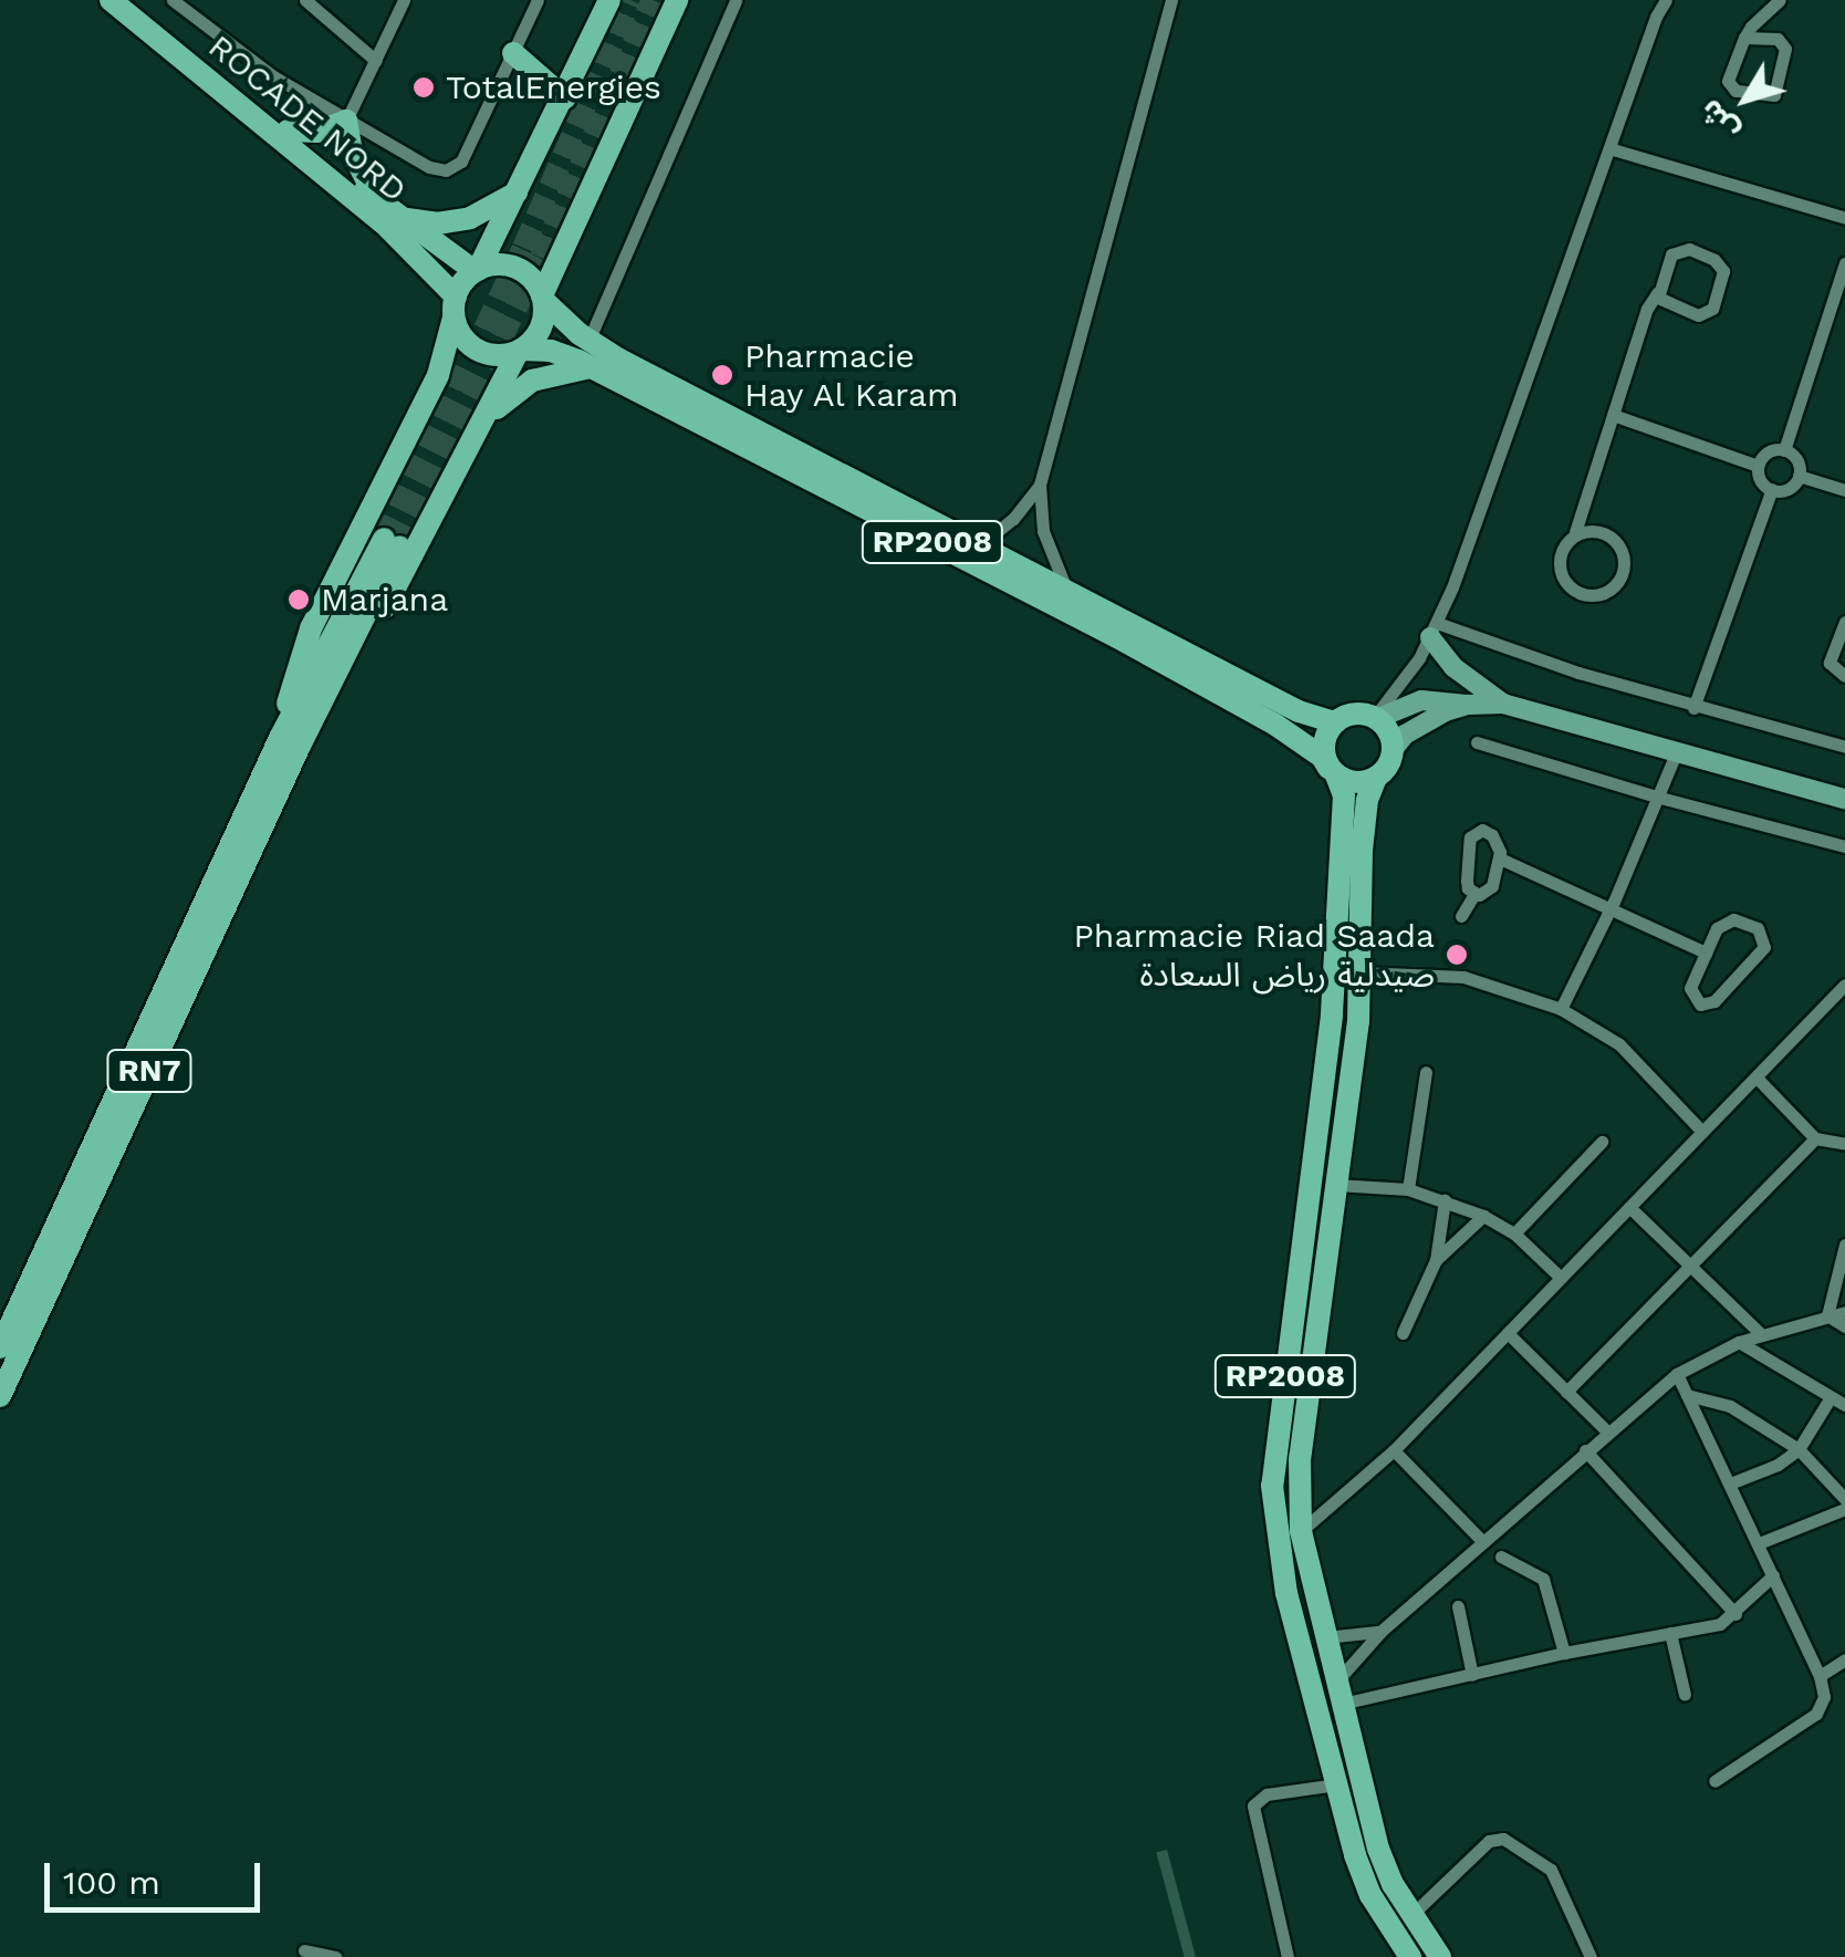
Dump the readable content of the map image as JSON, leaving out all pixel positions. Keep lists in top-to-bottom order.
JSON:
{
  "streets": {
    "highway": ["ROCADE NORD", "RP2008", "RN7"]
  },
  "crossings": [
    ["ROCADE NORD", "RP2008"]
  ],
  "places": [
    "TotalEnergies",
    "Pharmacie Hay Al Karam",
    "Marjana",
    "Pharmacie Riad Saada صيدلية رياض السعادة"
  ],
  "scale_bar": "100 m",
  "north": "bottom left"
}
